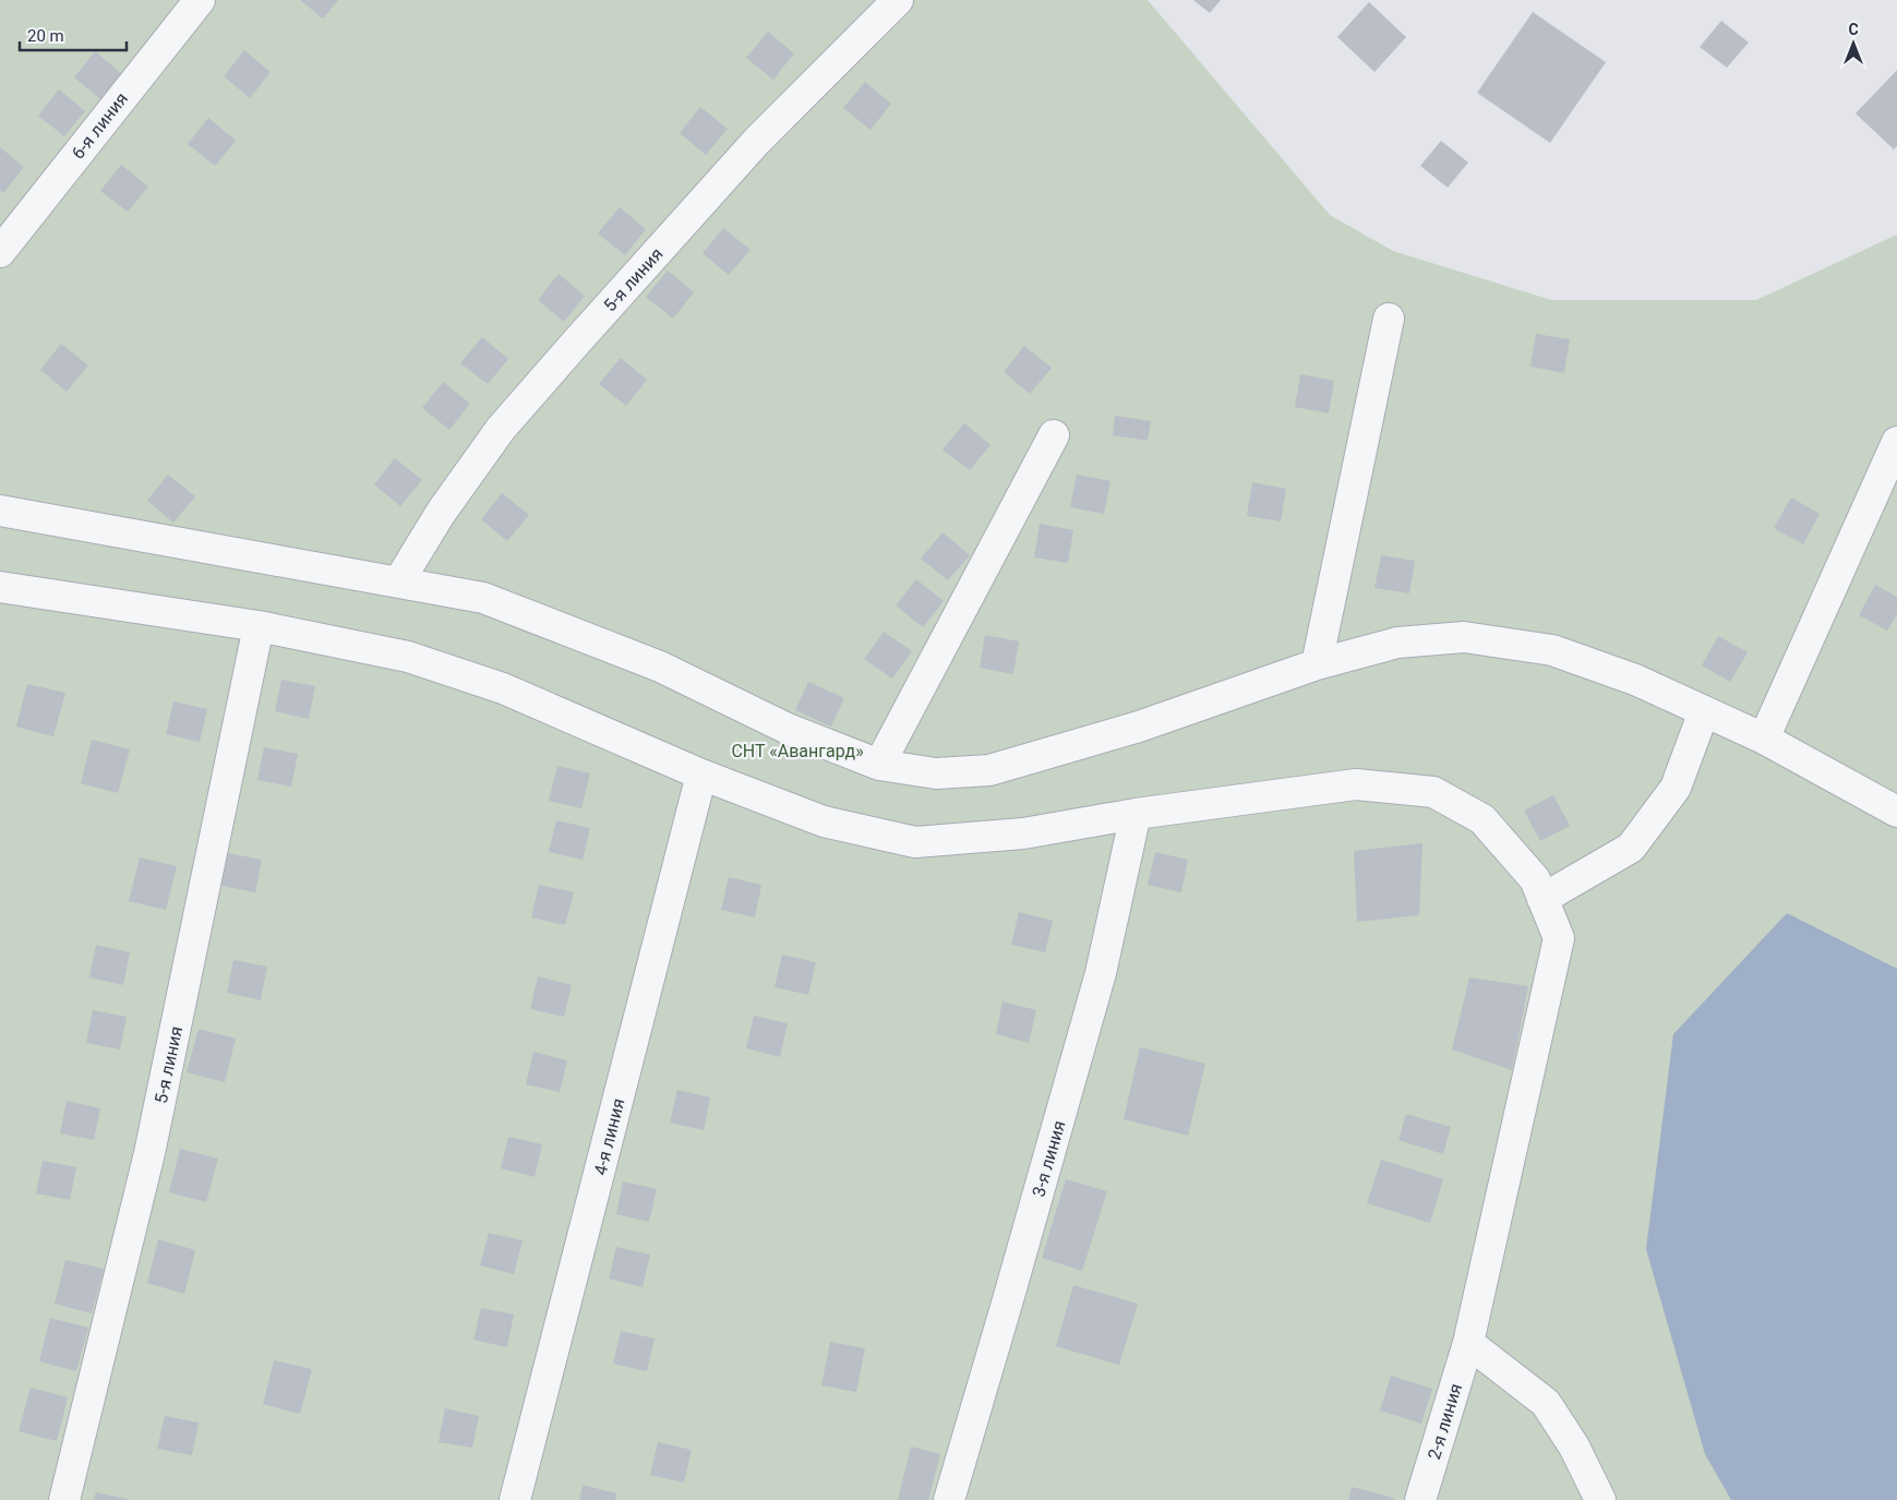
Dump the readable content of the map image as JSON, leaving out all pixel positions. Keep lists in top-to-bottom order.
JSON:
{
  "streets": {
    "street": [
      "6-я линия",
      "5-я линия",
      "4-я линия",
      "3-я линия",
      "2-я линия"
    ]
  },
  "crossings": [
    ["5-я линия", "2-я линия"],
    ["4-я линия", "2-я линия"],
    ["3-я линия", "2-я линия"]
  ],
  "parks": ["СНТ «Авангард»"],
  "scale_bar": "20 m",
  "north": "top"
}
